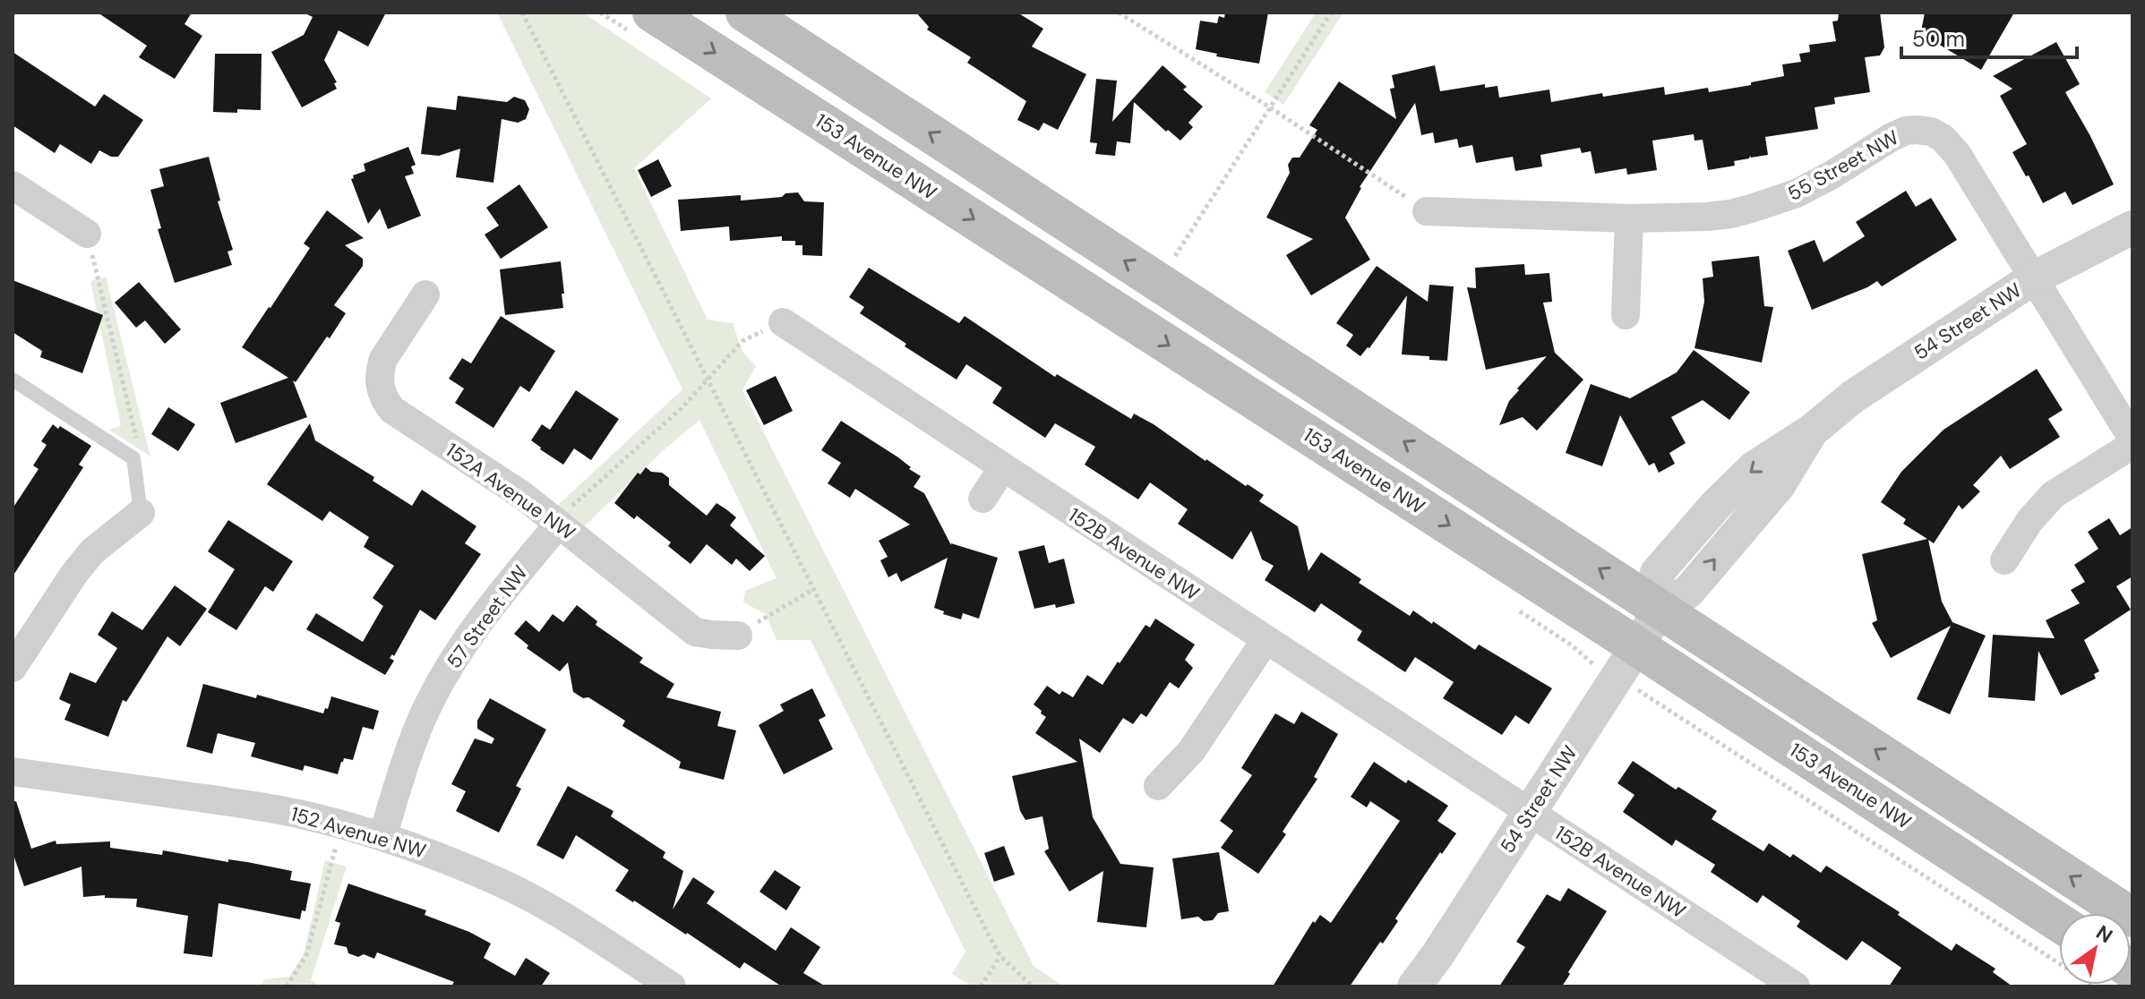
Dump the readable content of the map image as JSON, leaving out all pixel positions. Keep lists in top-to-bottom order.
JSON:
{
  "streets": {
    "main road": ["153 Avenue NW"],
    "street": [
      "55 Street NW",
      "54 Street NW",
      "152A Avenue NW",
      "152B Avenue NW",
      "57 Street NW",
      "152 Avenue NW"
    ]
  },
  "crossings": [
    ["153 Avenue NW", "54 Street NW"],
    ["55 Street NW", "54 Street NW"],
    ["54 Street NW", "152B Avenue NW"],
    ["152A Avenue NW", "57 Street NW"],
    ["57 Street NW", "152 Avenue NW"]
  ],
  "scale_bar": "50 m",
  "north": "top right"
}
